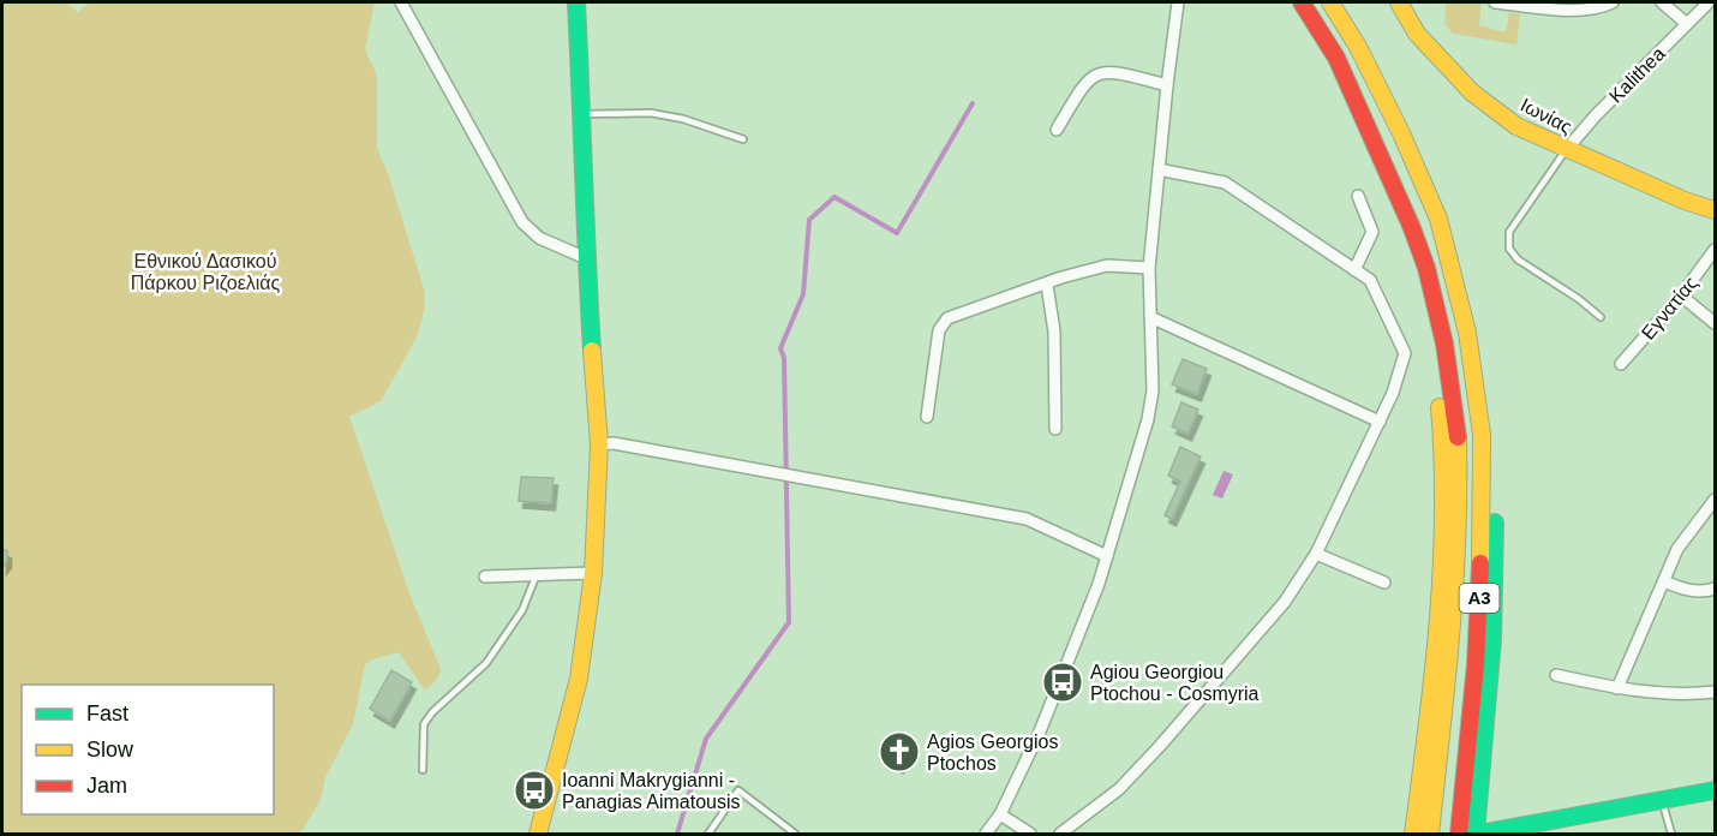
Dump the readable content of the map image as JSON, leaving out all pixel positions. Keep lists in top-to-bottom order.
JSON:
{
  "streets": {
    "main road": ["Ιωνίας", "A3"],
    "street": ["Kalithea", "Εγνατίας"]
  },
  "crossings": [
    ["Kalithea", "Ιωνίας"]
  ],
  "parks": ["Εθνικού Δασικού Πάρκου Ριζοελιάς"],
  "places": {
    "bus stop": ["Agiou Georgiou Ptochou - Cosmyria", "Ioanni Makrygianni - Panagias Aimatousis"],
    "church": ["Agios Georgios Ptochos"]
  },
  "legend": ["Fast", "Slow", "Jam"]
}
